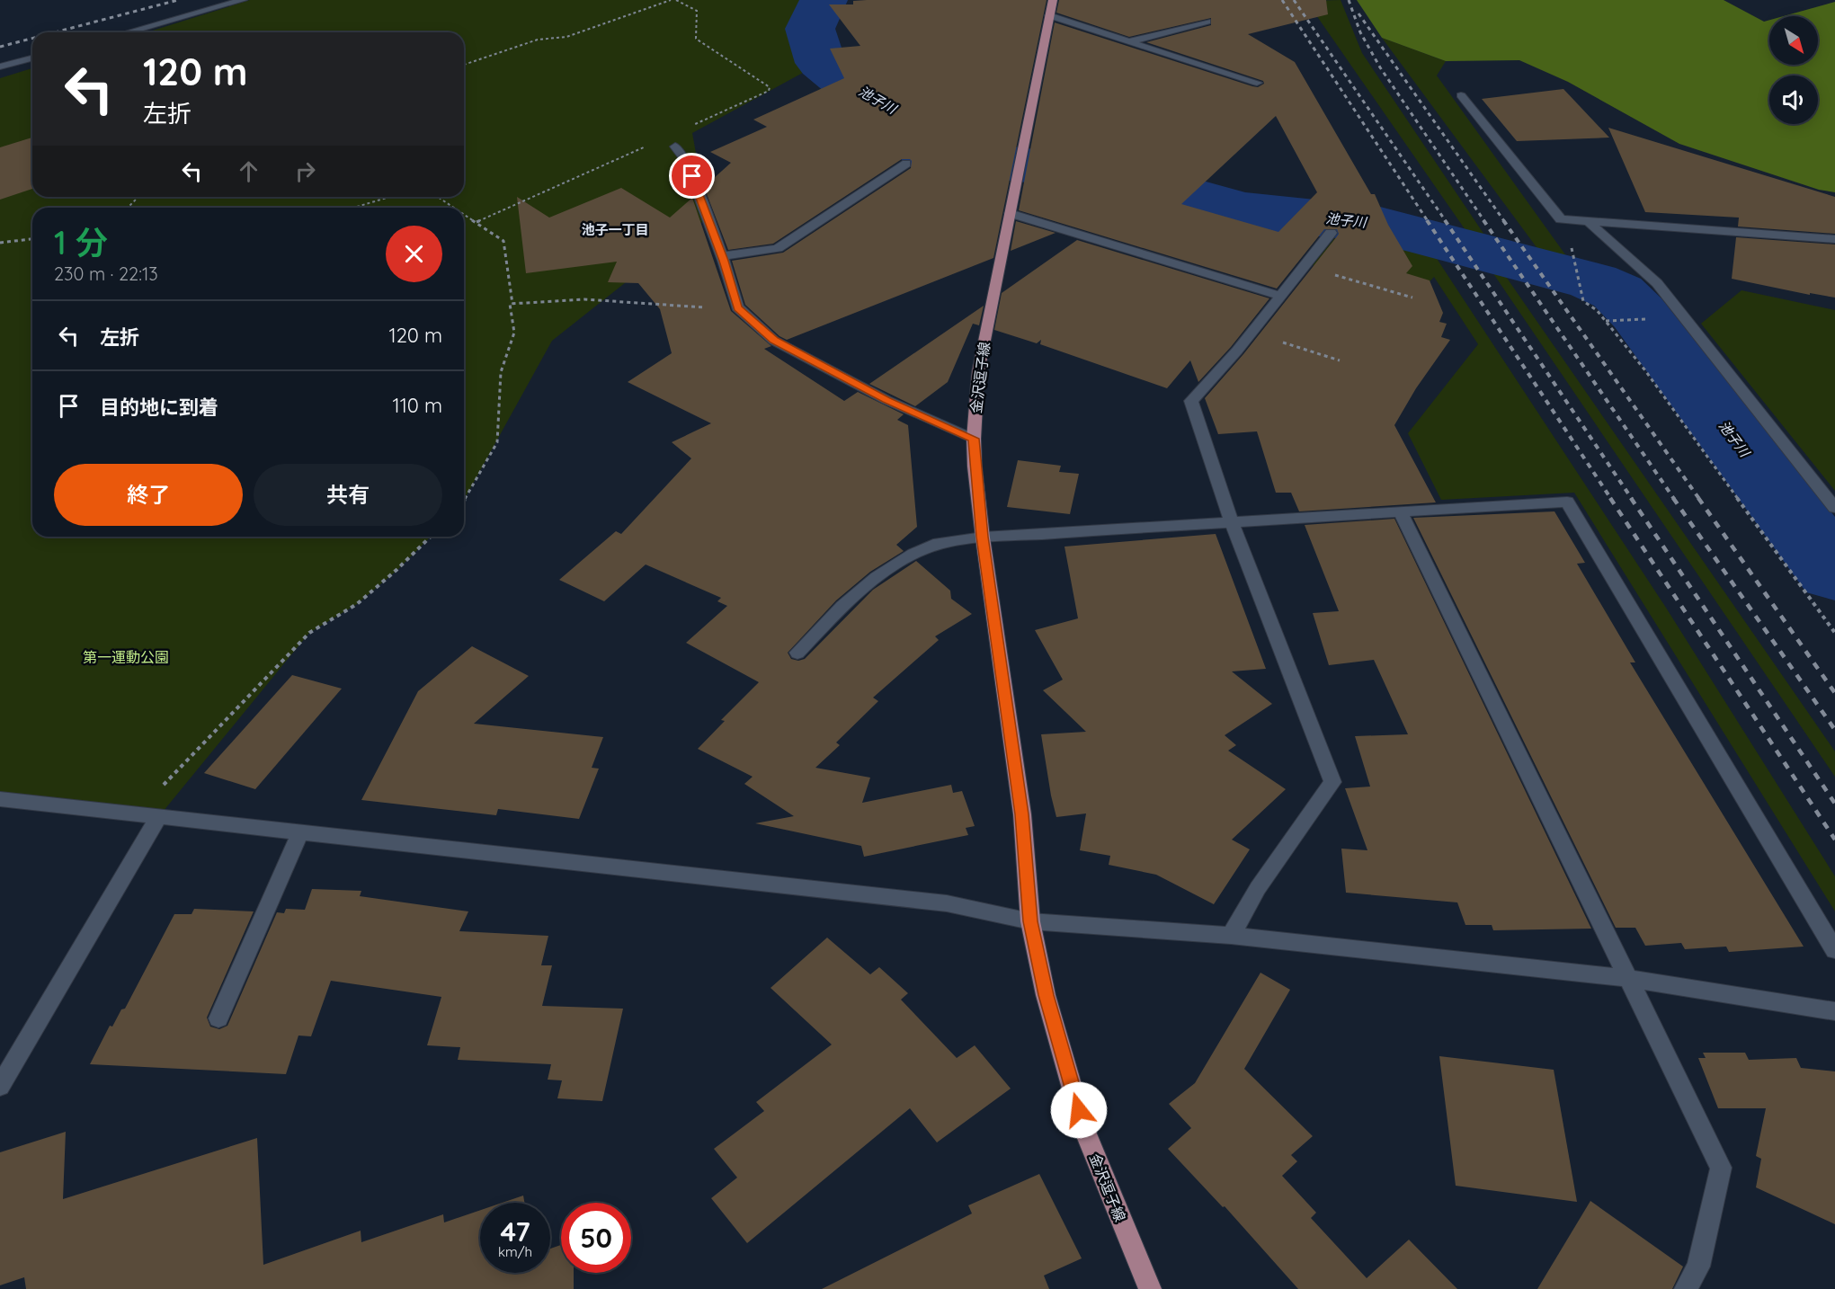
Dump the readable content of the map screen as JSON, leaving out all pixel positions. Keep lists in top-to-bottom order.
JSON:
{
  "streets": {
    "main road": ["金沢逗子線"]
  },
  "districts": ["池子一丁目"],
  "water": ["池子川"],
  "parks": ["第一運動公園"],
  "north": "bottom right",
  "page": {
    "turn": ["120 m", "左折"],
    "heading": ["1 分", "230 m · 22:13"],
    "list": [
      {
        "name": "左折",
        "value": "120 m"
      },
      {
        "name": "目的地に到着",
        "value": "110 m"
      }
    ],
    "buttons": ["終了", "共有"],
    "speed": "47 km/h",
    "limit": "50"
  }
}
